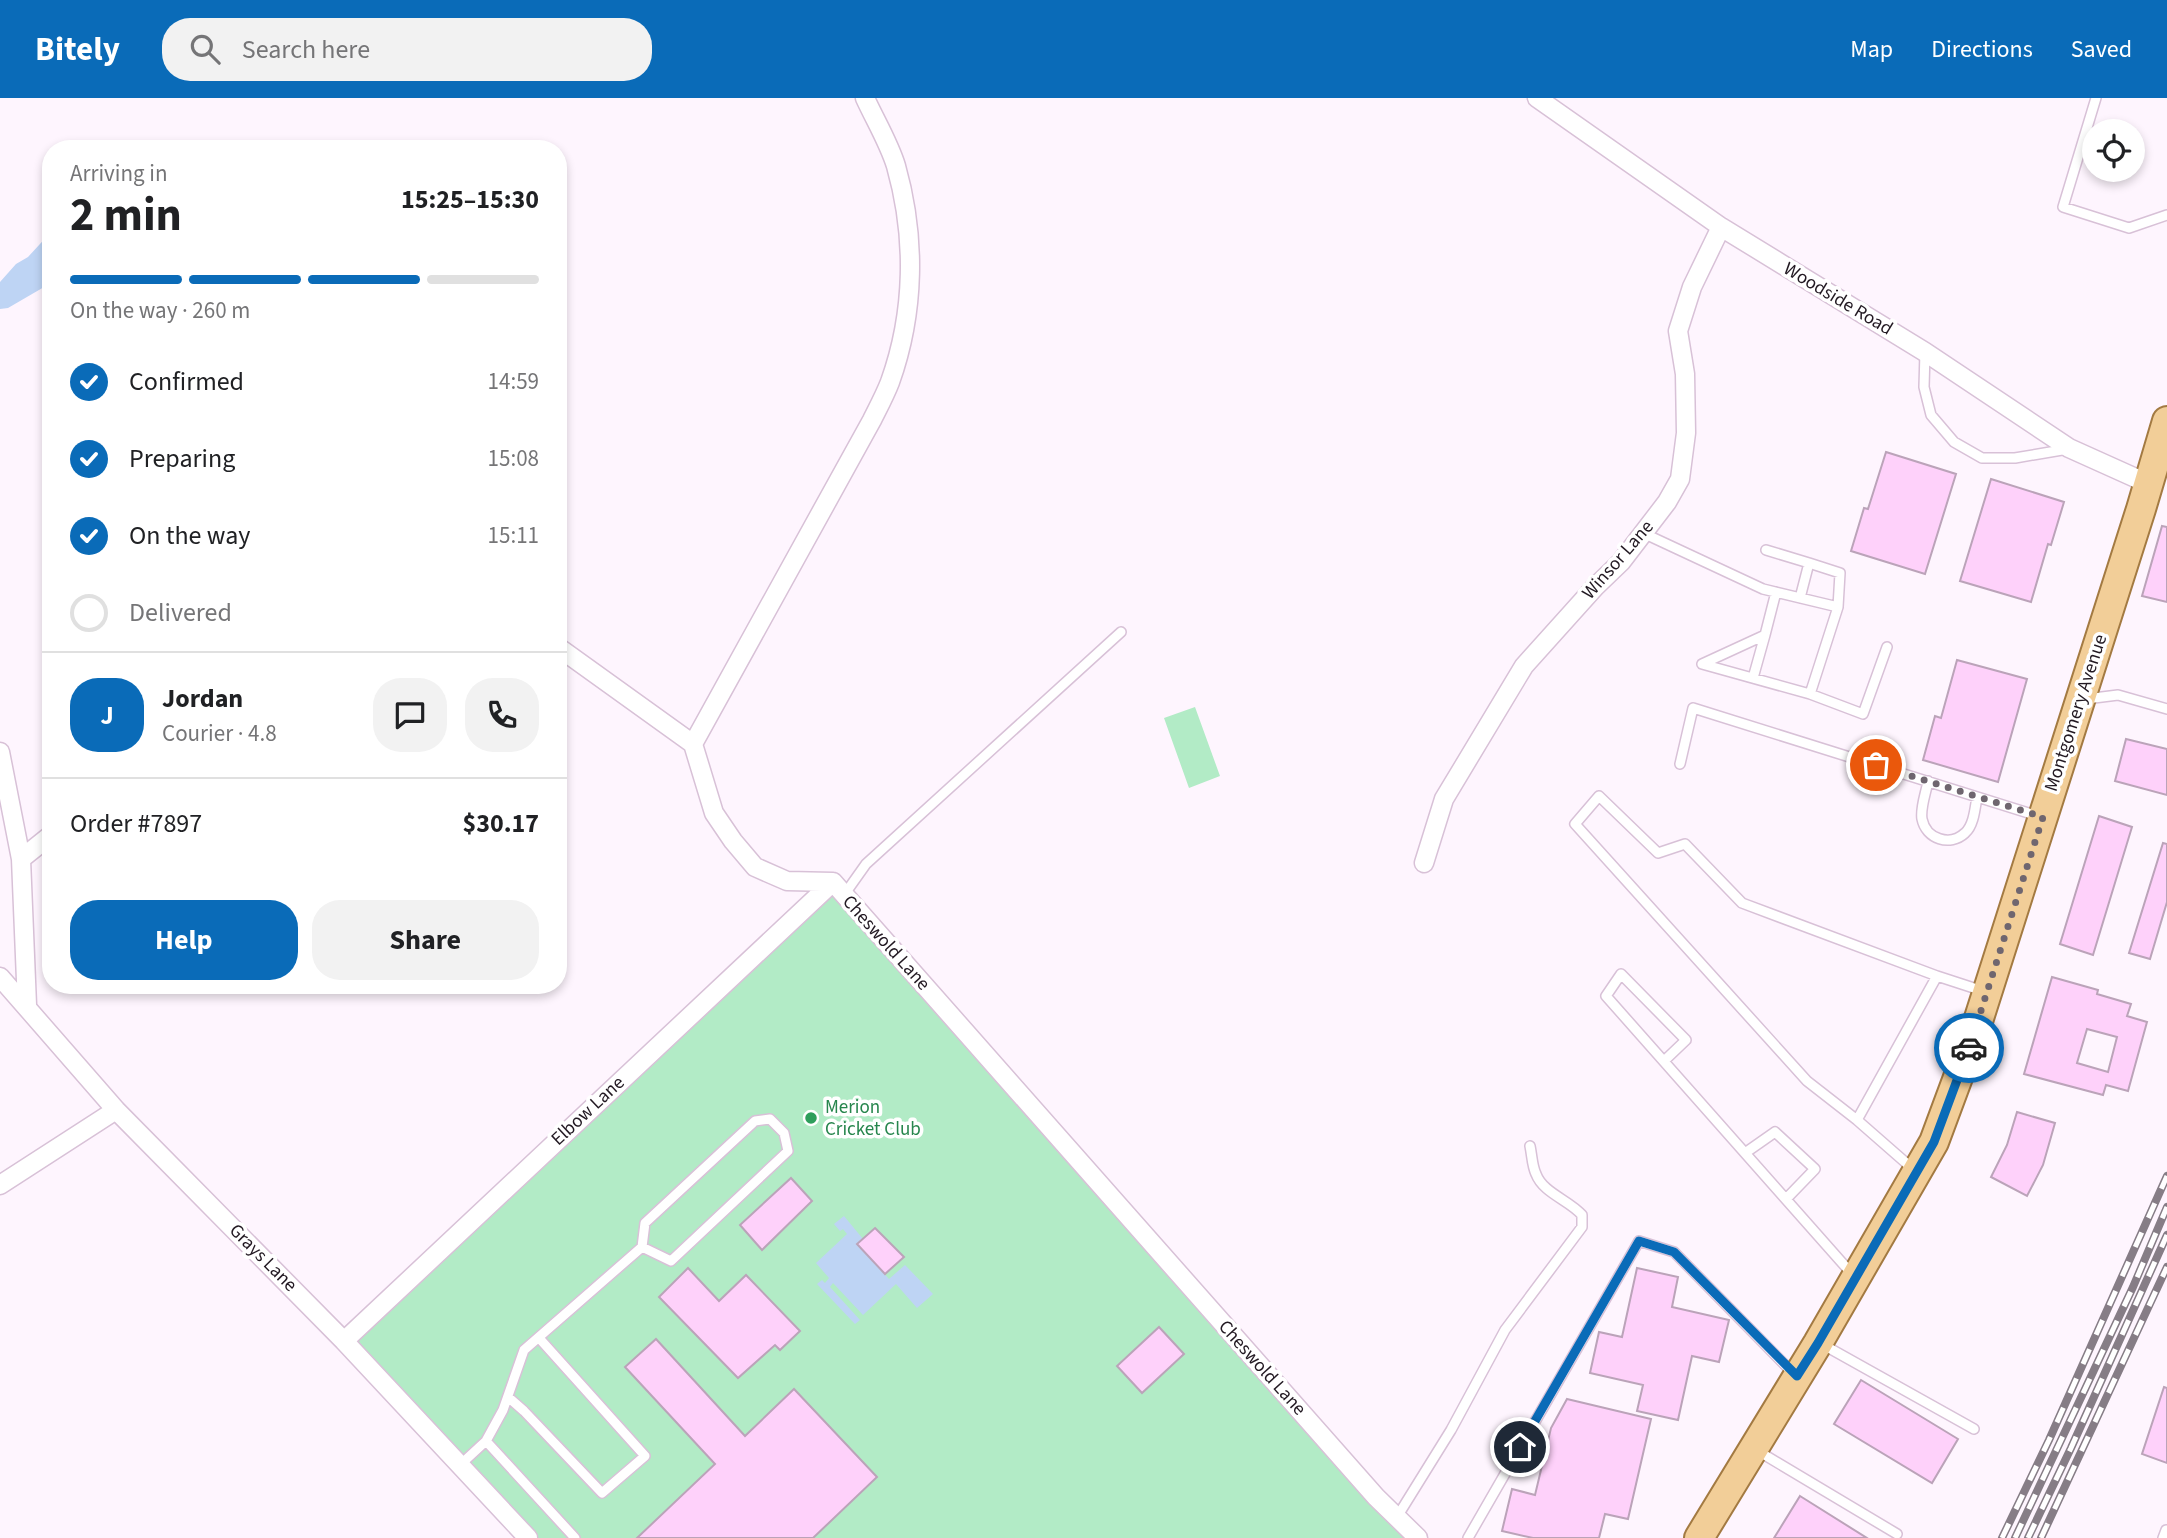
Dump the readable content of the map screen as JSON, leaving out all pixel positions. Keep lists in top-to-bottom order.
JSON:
{
  "streets": {
    "main road": ["Montgomery Avenue"],
    "street": [
      "Woodside Road",
      "Winsor Lane",
      "Cheswold Lane",
      "Elbow Lane",
      "Grays Lane"
    ]
  },
  "crossings": [
    ["Woodside Road", "Winsor Lane"],
    ["Woodside Road", "Montgomery Avenue"],
    ["Cheswold Lane", "Elbow Lane"],
    ["Elbow Lane", "Grays Lane"]
  ],
  "places": ["Merion Cricket Club"],
  "page": {
    "header": "Bitely",
    "search": "Search here",
    "nav": ["Map", "Directions", "Saved"],
    "heading": ["2 min", "Arriving in", "15:25–15:30"],
    "panel": [
      "Jordan",
      "Courier · 4.8",
      "Order #7897",
      "$30.17"
    ],
    "bar": "On the way · 260 m",
    "list": [
      ["Confirmed", "14:59"],
      ["Preparing", "15:08"],
      ["On the way", "15:11"],
      "Delivered"
    ],
    "round": "J",
    "buttons": ["Help", "Share"]
  }
}
